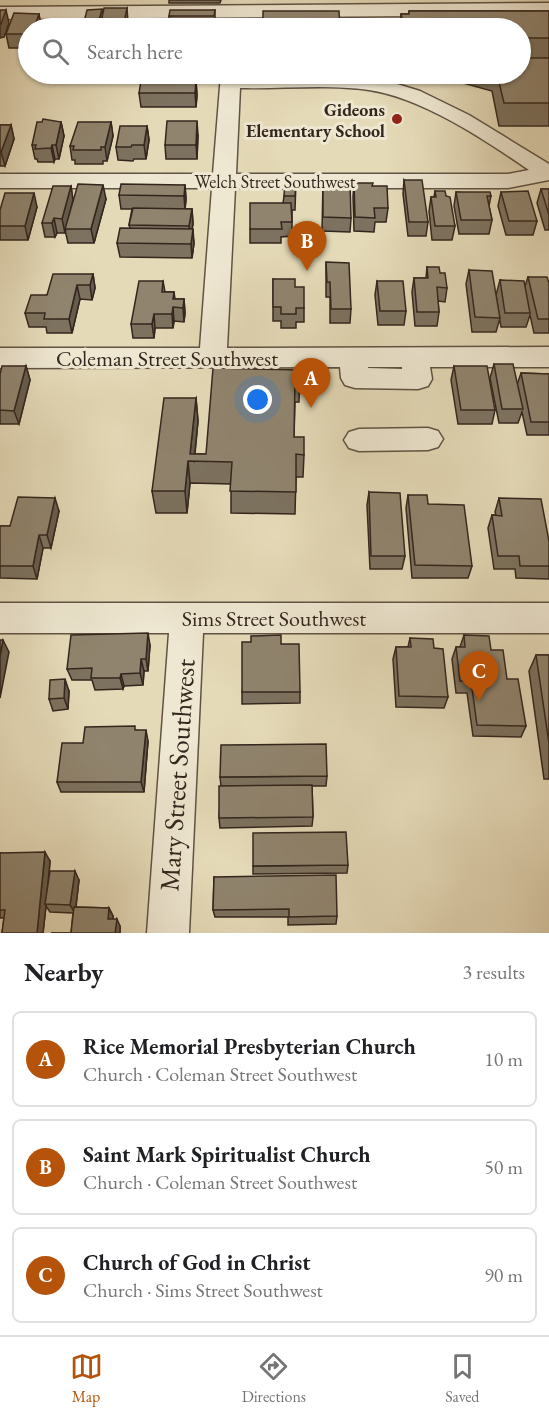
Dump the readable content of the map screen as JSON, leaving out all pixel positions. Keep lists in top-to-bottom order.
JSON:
{
  "streets": {
    "street": [
      "Welch Street Southwest",
      "Coleman Street Southwest",
      "Sims Street Southwest",
      "Mary Street Southwest"
    ]
  },
  "crossings": [
    ["Sims Street Southwest", "Mary Street Southwest"]
  ],
  "places": ["Gideons Elementary School"],
  "page": {
    "search": "Search here",
    "pins": ["B", "A", "C"],
    "heading": ["Nearby", "3 results"],
    "list": [
      {
        "mark": "A",
        "name": "Rice Memorial Presbyterian Church",
        "note": "Church · Coleman Street Southwest",
        "value": "10 m"
      },
      {
        "mark": "B",
        "name": "Saint Mark Spiritualist Church",
        "note": "Church · Coleman Street Southwest",
        "value": "50 m"
      },
      {
        "mark": "C",
        "name": "Church of God in Christ",
        "note": "Church · Sims Street Southwest",
        "value": "90 m"
      }
    ],
    "nav": ["Map", "Directions", "Saved"]
  }
}
